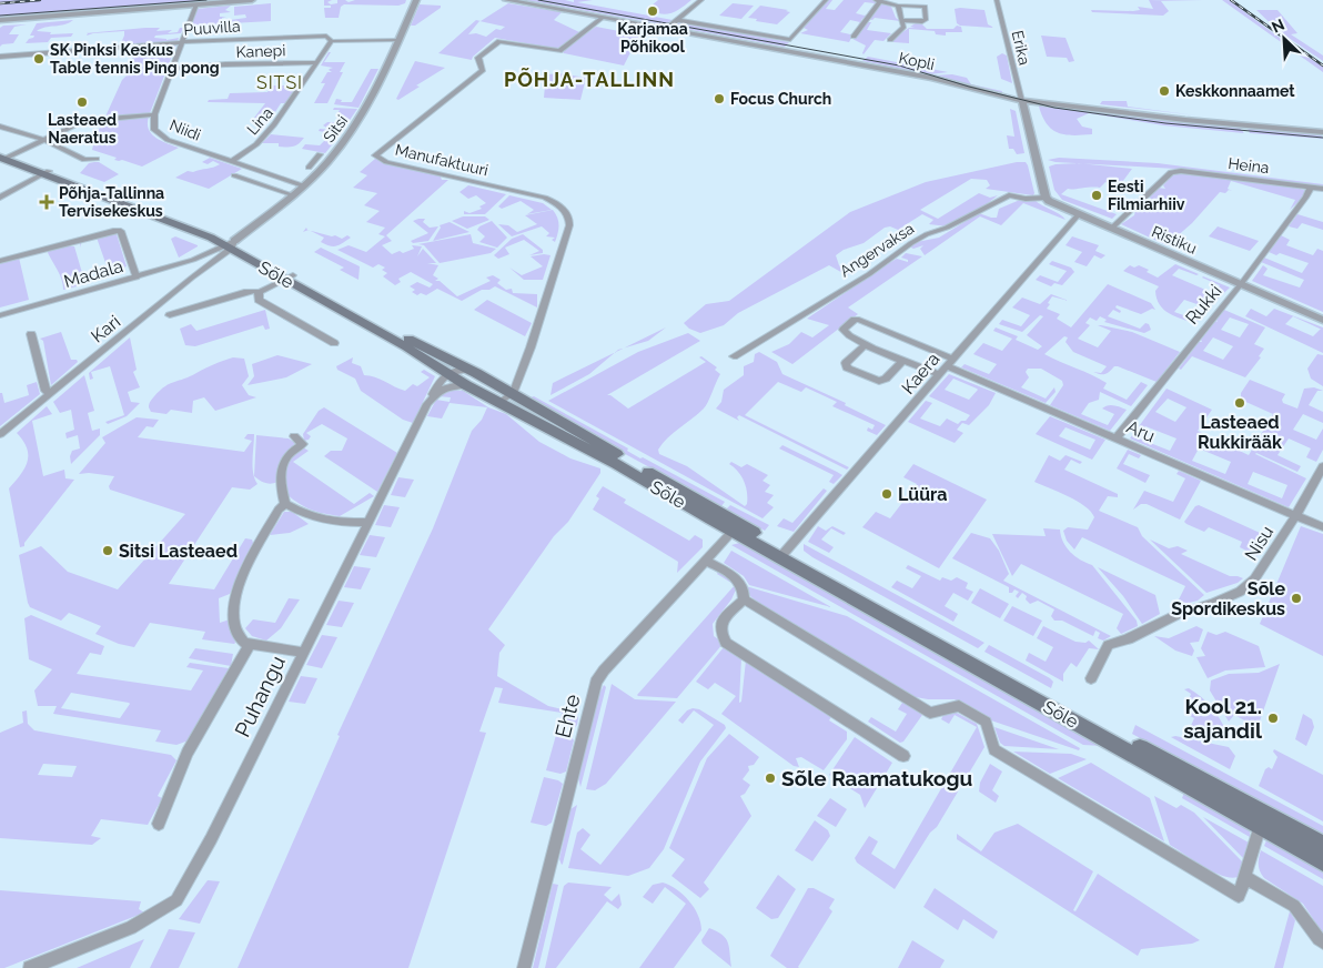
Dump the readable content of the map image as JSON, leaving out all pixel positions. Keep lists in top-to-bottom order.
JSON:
{
  "streets": {
    "main road": ["Sõle"],
    "street": [
      "Puuvilla",
      "Erika",
      "Kanepi",
      "Kopli",
      "Lina",
      "Sitsi",
      "Niidi",
      "Manufaktuuri",
      "Heina",
      "Ristiku",
      "Angervaksa",
      "Madala",
      "Rukki",
      "Kari",
      "Kaera",
      "Aru",
      "Nisu",
      "Puhangu",
      "Ehte"
    ]
  },
  "crossings": [
    ["Puuvilla", "Lina"],
    ["Puuvilla", "Niidi"],
    ["Erika", "Kopli"],
    ["Kanepi", "Lina"],
    ["Kanepi", "Niidi"],
    ["Kopli", "Manufaktuuri"],
    ["Lina", "Niidi"],
    ["Sitsi", "Niidi"],
    ["Sitsi", "Madala"],
    ["Sitsi", "Sõle"],
    ["Sitsi", "Kari"],
    ["Manufaktuuri", "Sõle"],
    ["Heina", "Ristiku"],
    ["Heina", "Rukki"],
    ["Ristiku", "Angervaksa"],
    ["Ristiku", "Rukki"],
    ["Ristiku", "Kaera"],
    ["Madala", "Sõle"],
    ["Madala", "Kari"],
    ["Sõle", "Kari"],
    ["Sõle", "Kaera"],
    ["Sõle", "Puhangu"],
    ["Sõle", "Ehte"],
    ["Rukki", "Aru"],
    ["Kaera", "Aru"],
    ["Aru", "Nisu"]
  ],
  "districts": ["PÕHJA-TALLINN", "SITSI"],
  "places": {
    "other": [
      "Karjamaa Põhikool",
      "SK Pinksi Keskus Table tennis Ping pong",
      "Keskkonnaamet",
      "Focus Church",
      "Lasteaed Naeratus",
      "Eesti Filmiarhiiv",
      "Lasteaed Rukkirääk",
      "Lüüra",
      "Sitsi Lasteaed",
      "Sõle Spordikeskus",
      "Kool 21. sajandil",
      "Sõle Raamatukogu"
    ],
    "health": ["Põhja-Tallinna Tervisekeskus"]
  },
  "north": "top left"
}
